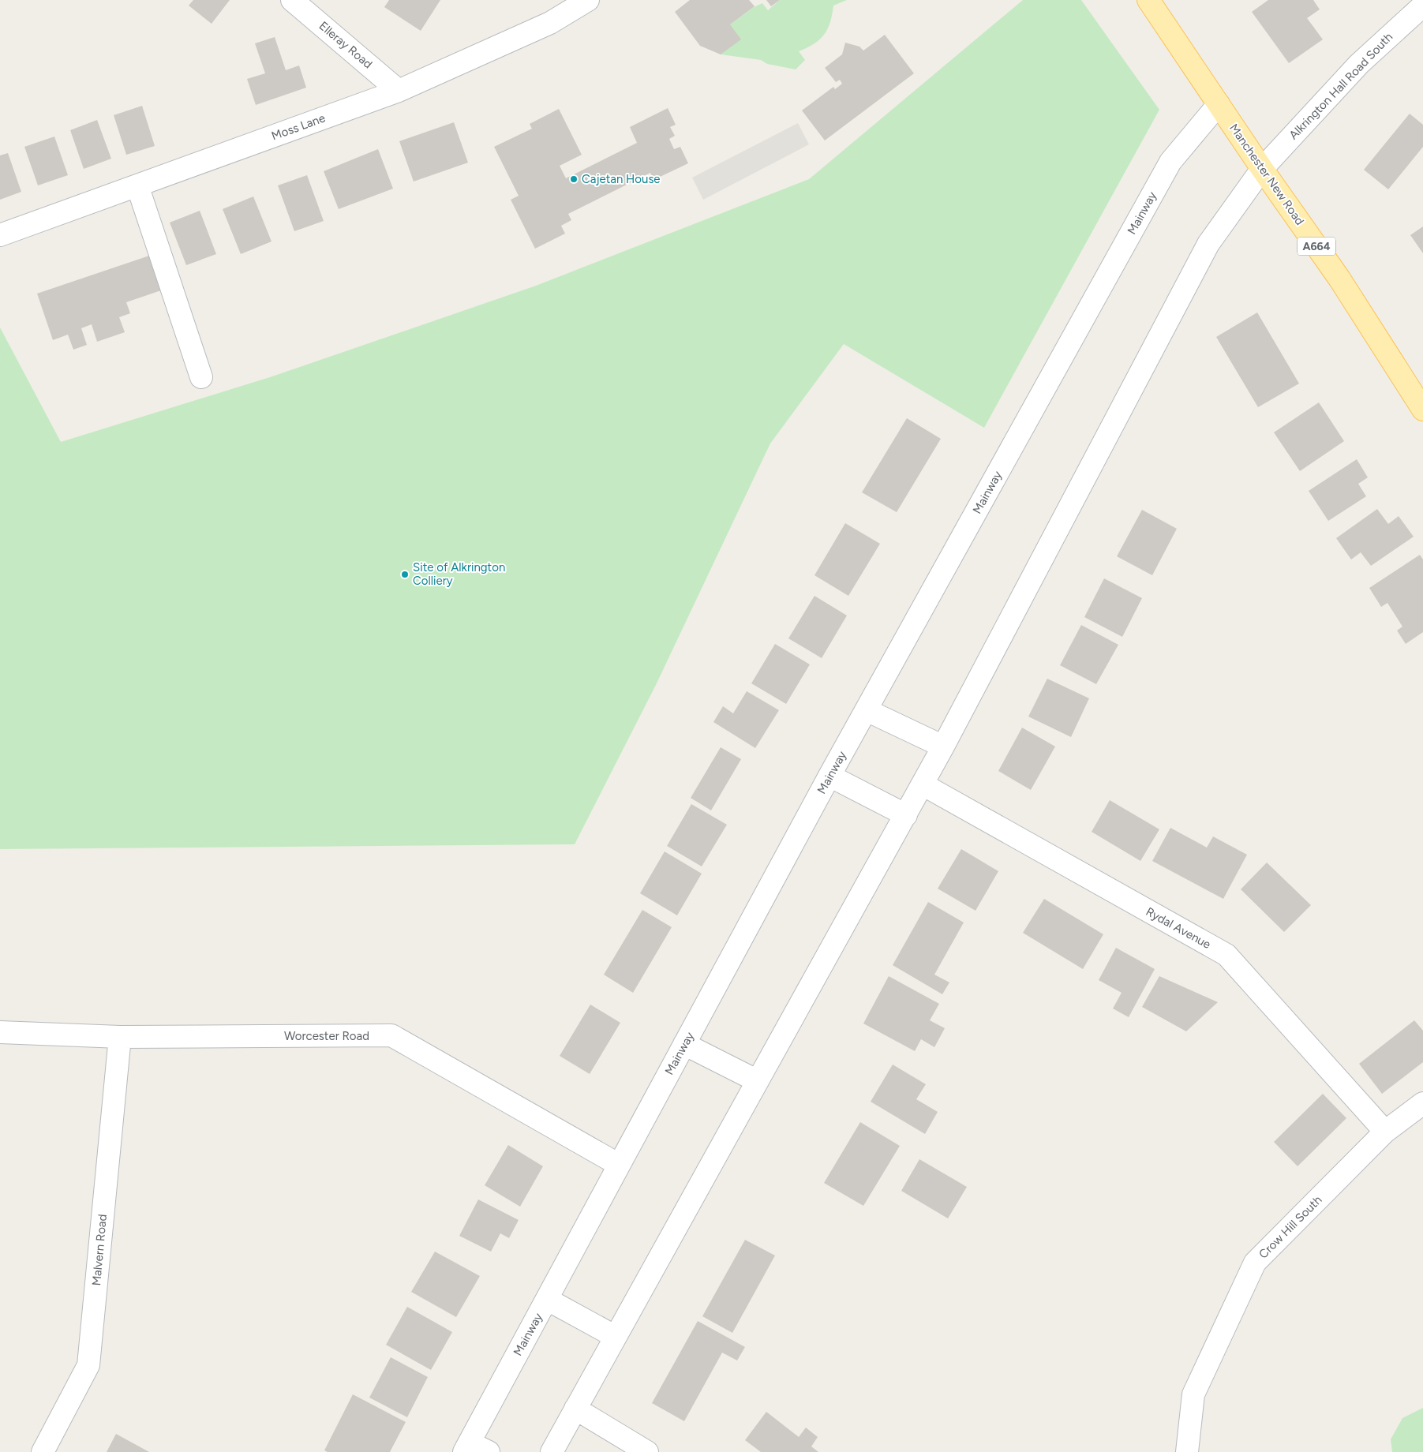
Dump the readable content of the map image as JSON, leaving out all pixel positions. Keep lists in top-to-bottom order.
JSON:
{
  "streets": {
    "main road": ["Manchester New Road", "A664"],
    "street": [
      "Elleray Road",
      "Alkrington Hall Road South",
      "Moss Lane",
      "Mainway",
      "Rydal Avenue",
      "Worcester Road",
      "Crow Hill South",
      "Malvern Road"
    ]
  },
  "crossings": [
    ["Elleray Road", "Moss Lane"],
    ["Alkrington Hall Road South", "Manchester New Road"],
    ["Manchester New Road", "Mainway"],
    ["Mainway", "Worcester Road"],
    ["Rydal Avenue", "Crow Hill South"],
    ["Worcester Road", "Malvern Road"]
  ],
  "places": ["Cajetan House", "Site of Alkrington Colliery"]
}
